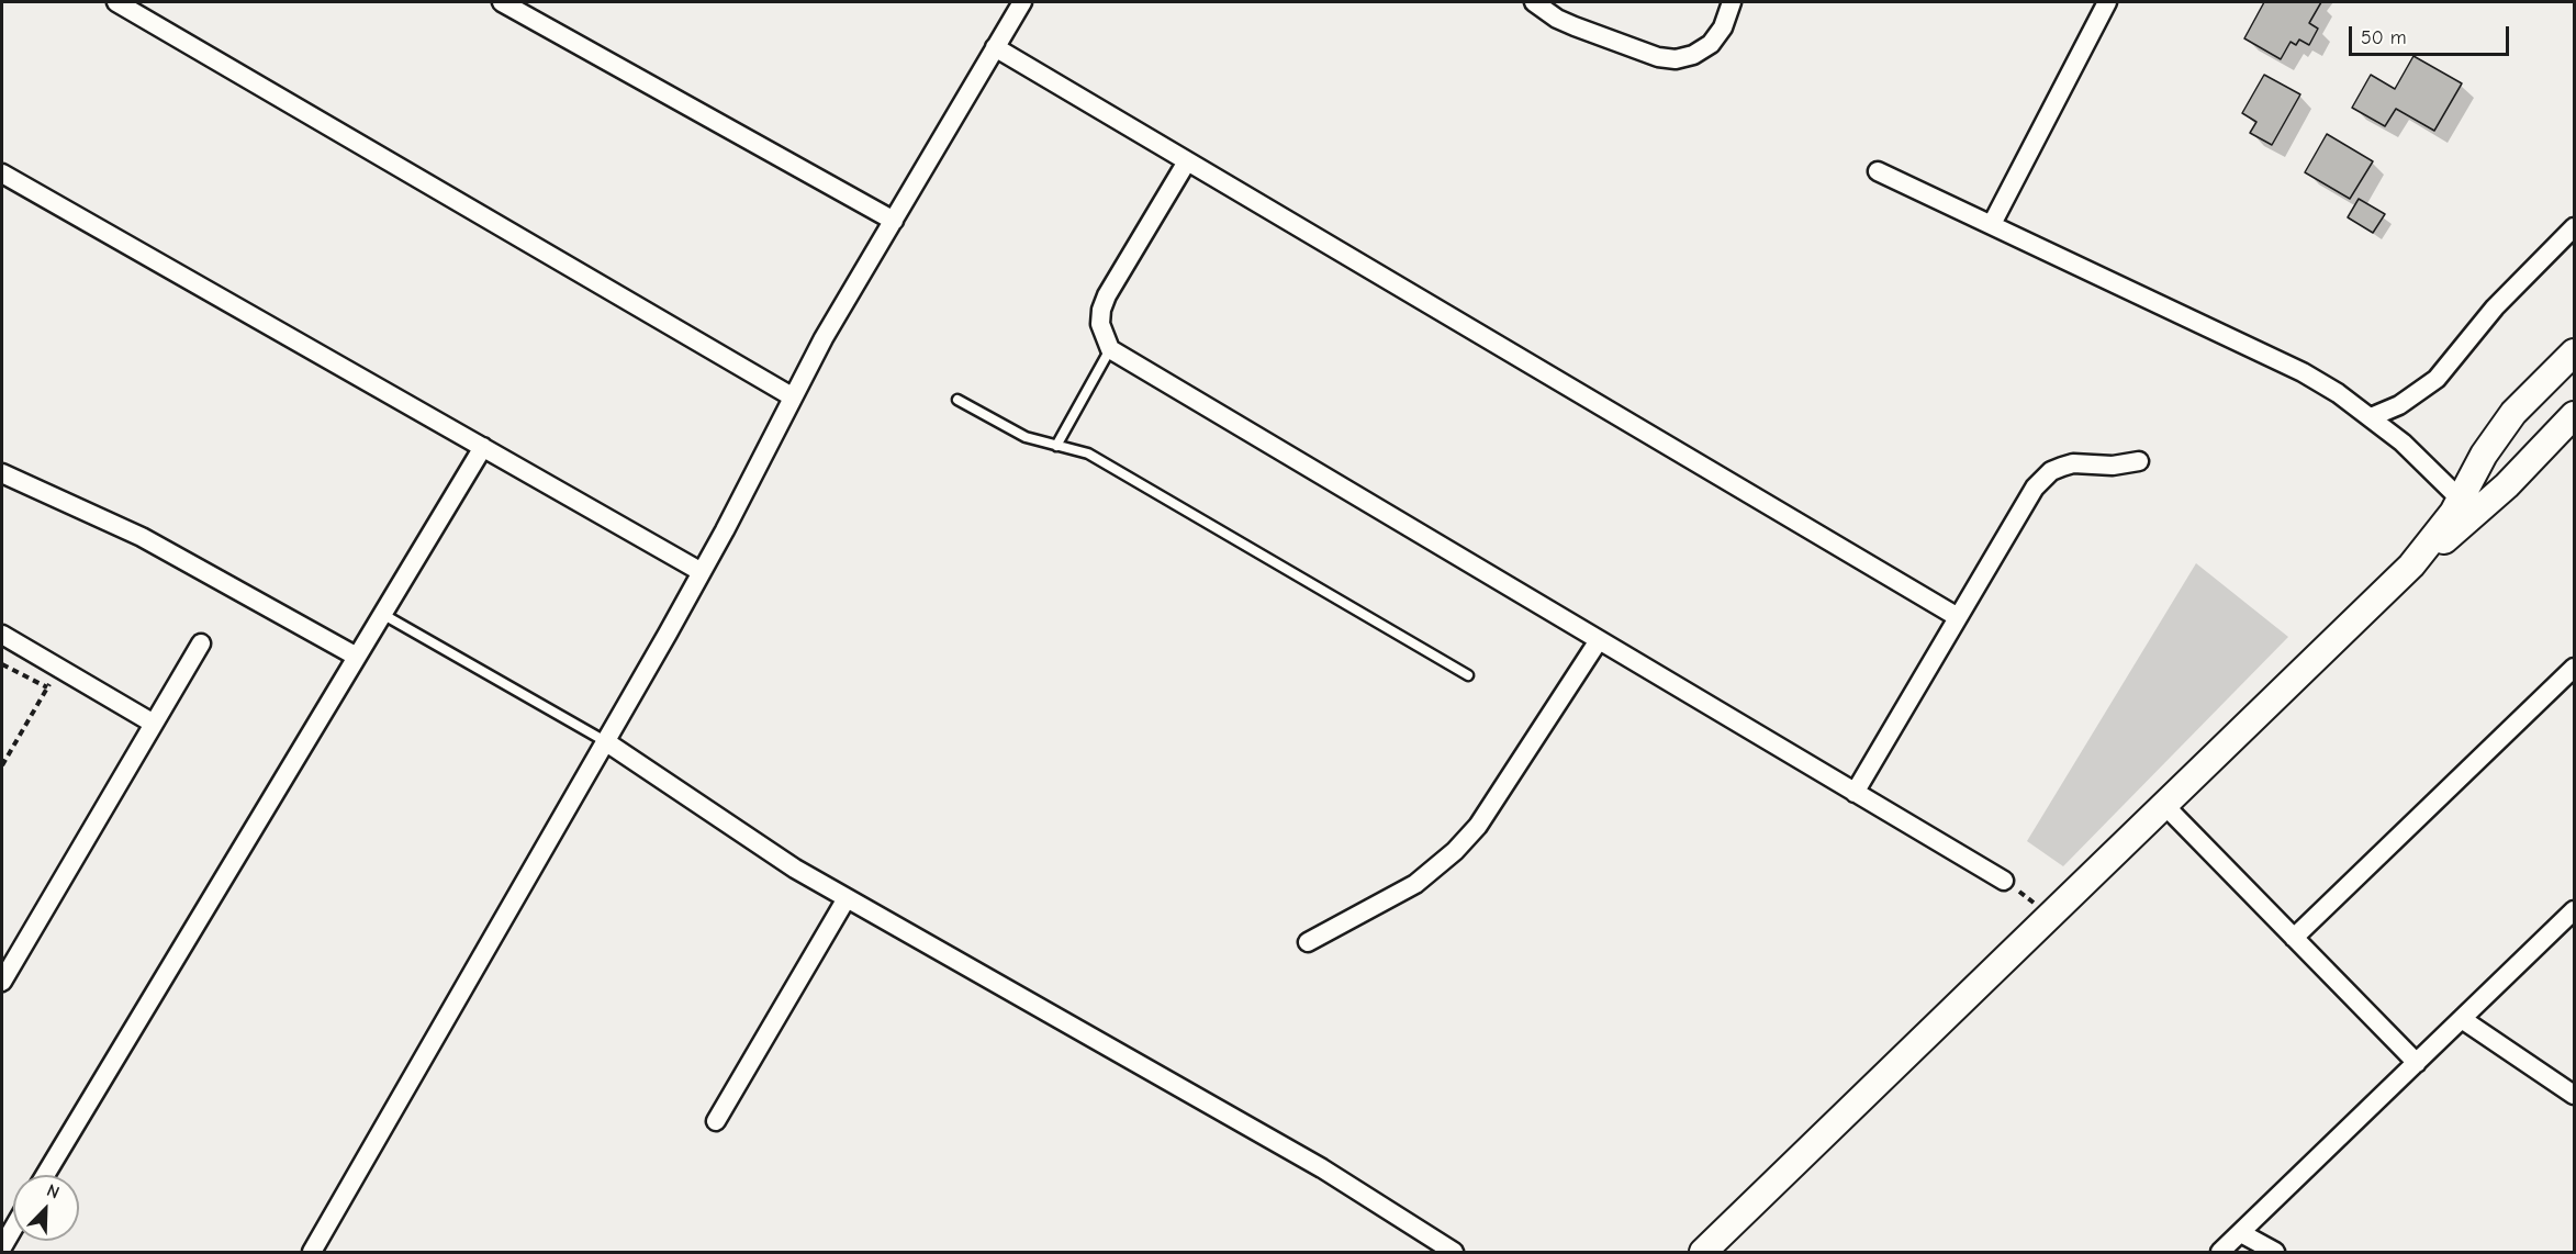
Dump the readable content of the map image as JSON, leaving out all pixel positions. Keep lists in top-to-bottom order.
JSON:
{
  "scale_bar": "50 m",
  "north": "top right"
}
